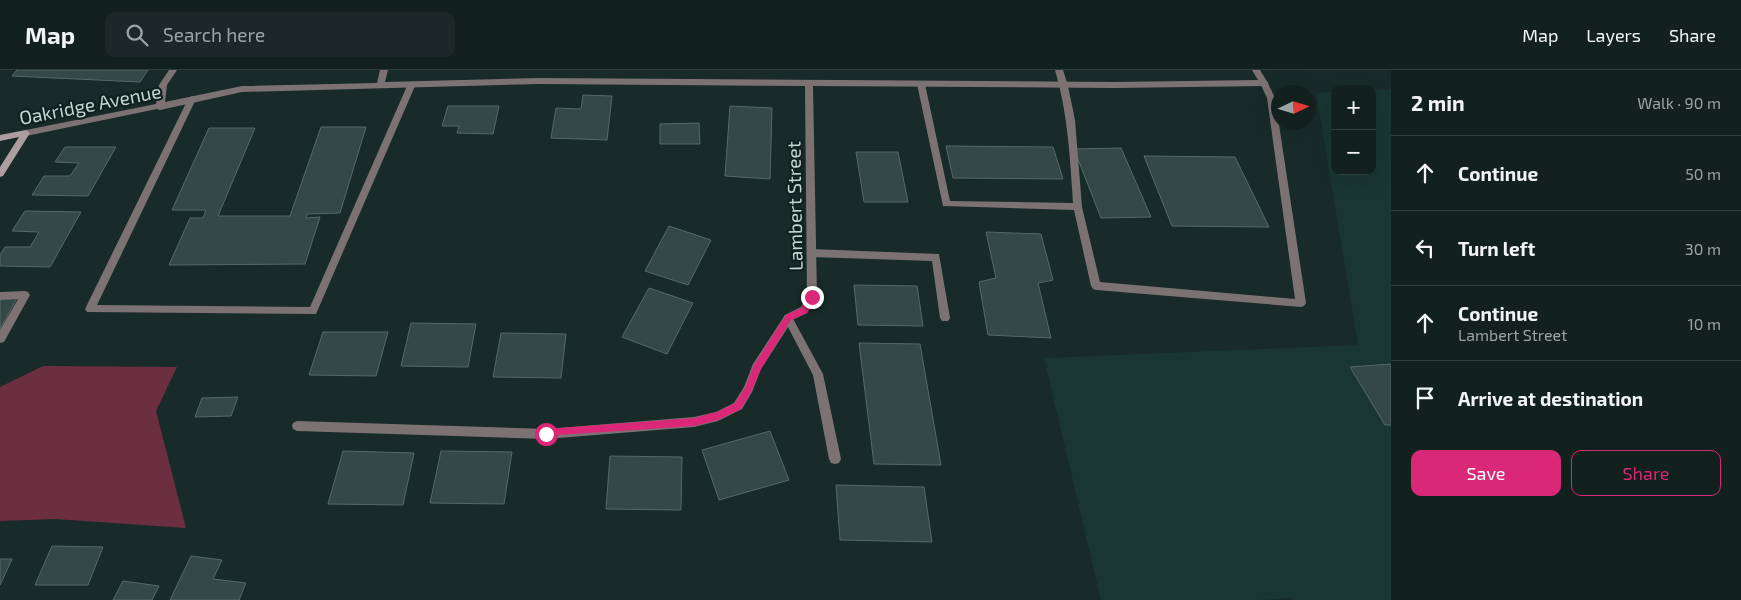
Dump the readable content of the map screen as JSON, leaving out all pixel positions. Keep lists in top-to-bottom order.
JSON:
{
  "streets": {
    "street": ["Oakridge Avenue", "Lambert Street"]
  },
  "crossings": [
    ["Oakridge Avenue", "Lambert Street"]
  ],
  "north": "right",
  "page": {
    "header": "Map",
    "search": "Search here",
    "nav": ["Map", "Layers", "Share"],
    "heading": ["2 min", "Walk · 90 m"],
    "map_buttons": ["+", "−"],
    "list": [
      ["Continue", "50 m"],
      ["Turn left", "30 m"],
      ["Continue", "Lambert Street", "10 m"],
      "Arrive at destination"
    ],
    "buttons": ["Save", "Share"]
  }
}
